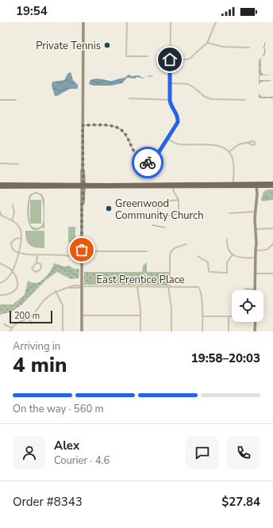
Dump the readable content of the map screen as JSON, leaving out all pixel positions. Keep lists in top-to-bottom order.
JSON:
{
  "streets": {
    "street": ["East Prentice Place"]
  },
  "places": ["Private Tennis", "Greenwood Community Church"],
  "scale_bar": "200 m",
  "page": {
    "status": "19:54",
    "scale": "200 m",
    "heading": ["4 min", "Arriving in", "19:58–20:03"],
    "panel": [
      "Alex",
      "Courier · 4.6",
      "Order #8343",
      "$27.84"
    ],
    "bar": "On the way · 560 m"
  }
}
